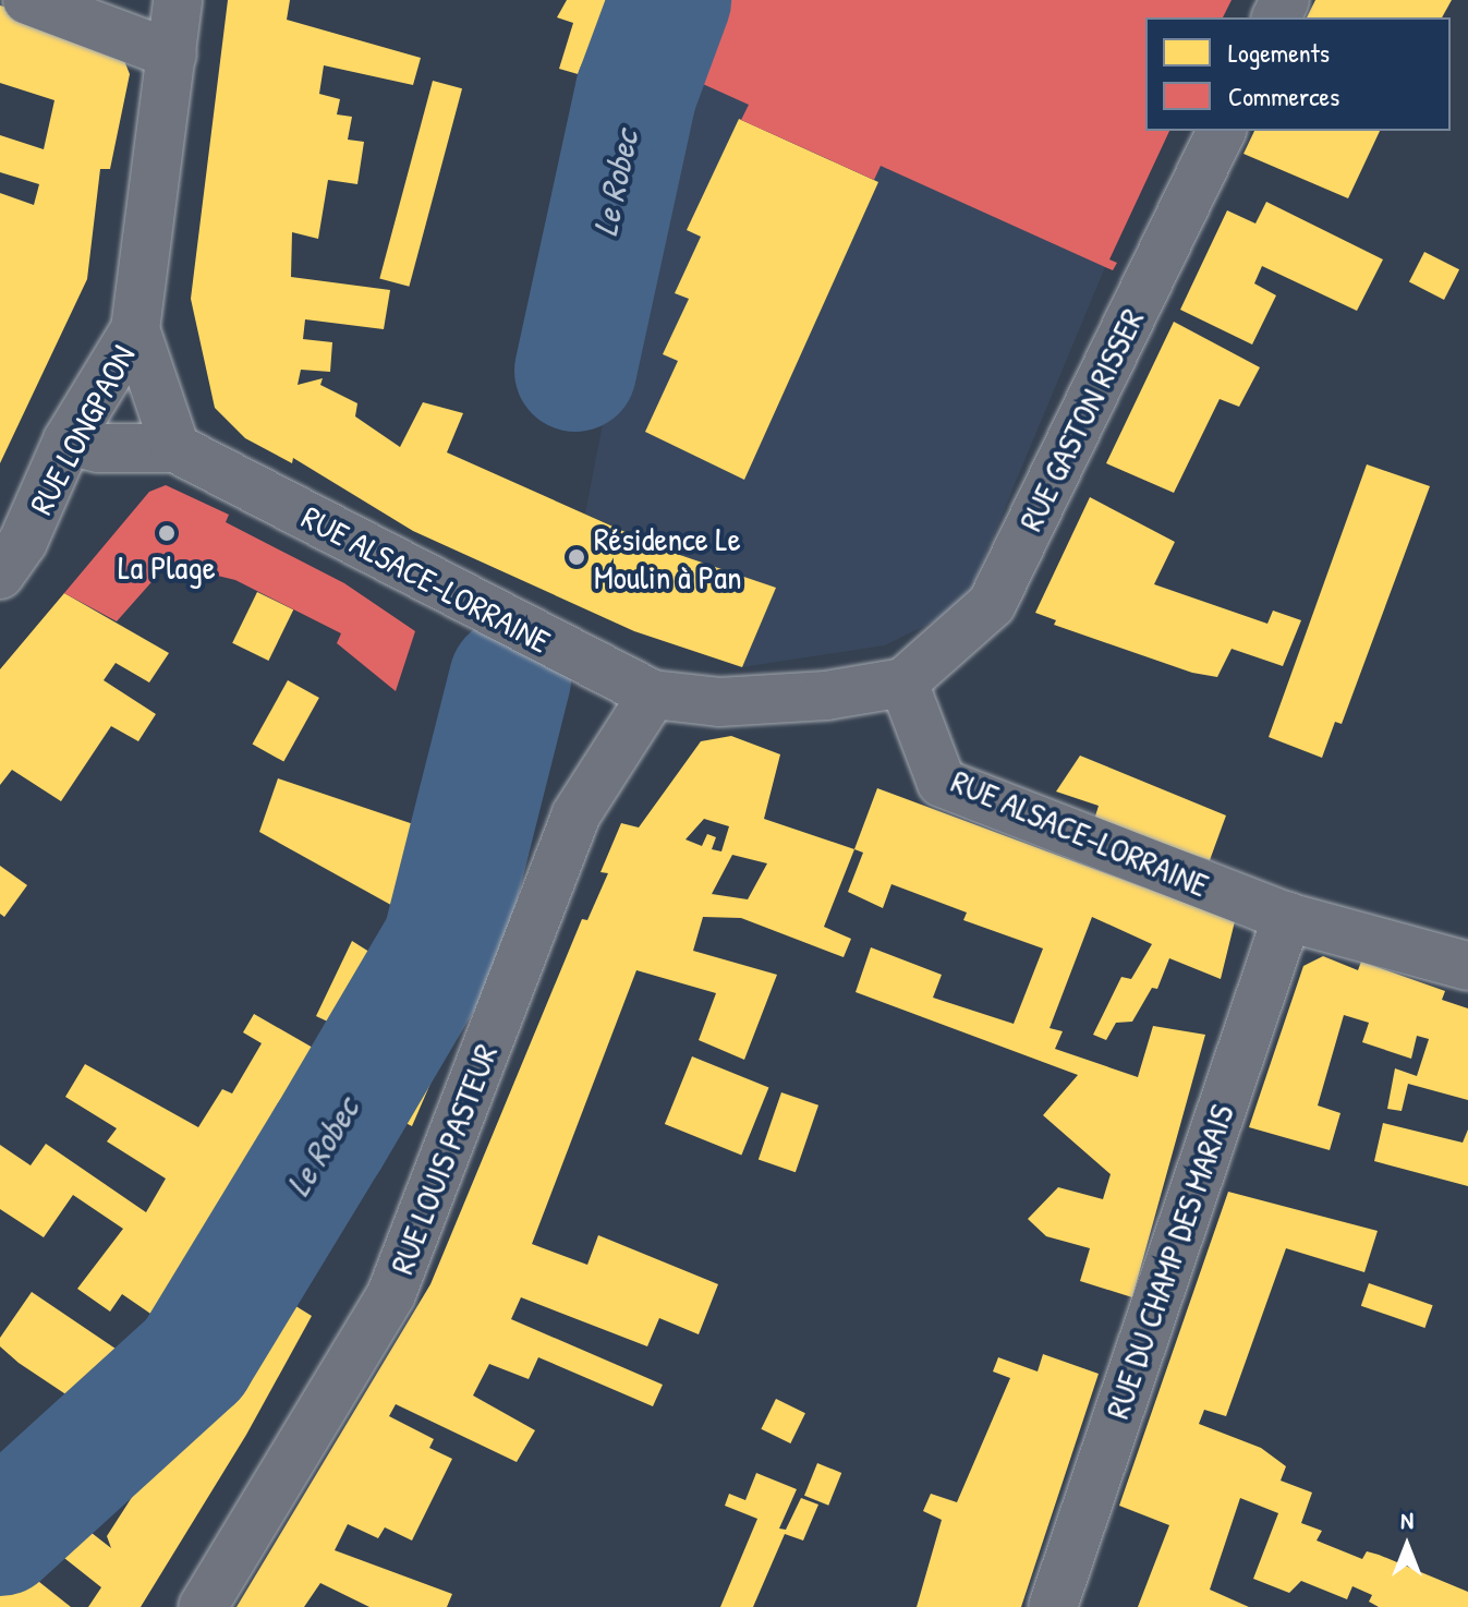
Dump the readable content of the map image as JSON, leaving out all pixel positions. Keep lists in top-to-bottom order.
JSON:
{
  "streets": {
    "street": [
      "RUE GASTON RISSER",
      "RUE LONGPAON",
      "RUE ALSACE-LORRAINE",
      "RUE LOUIS PASTEUR",
      "RUE DU CHAMP DES MARAIS"
    ]
  },
  "crossings": [
    ["RUE GASTON RISSER", "RUE ALSACE-LORRAINE"],
    ["RUE LONGPAON", "RUE ALSACE-LORRAINE"],
    ["RUE ALSACE-LORRAINE", "RUE LOUIS PASTEUR"],
    ["RUE ALSACE-LORRAINE", "RUE DU CHAMP DES MARAIS"]
  ],
  "water": ["Le Robec"],
  "places": ["La Plage", "Résidence Le Moulin à Pan"],
  "legend": ["Logements", "Commerces"],
  "north": "top"
}
